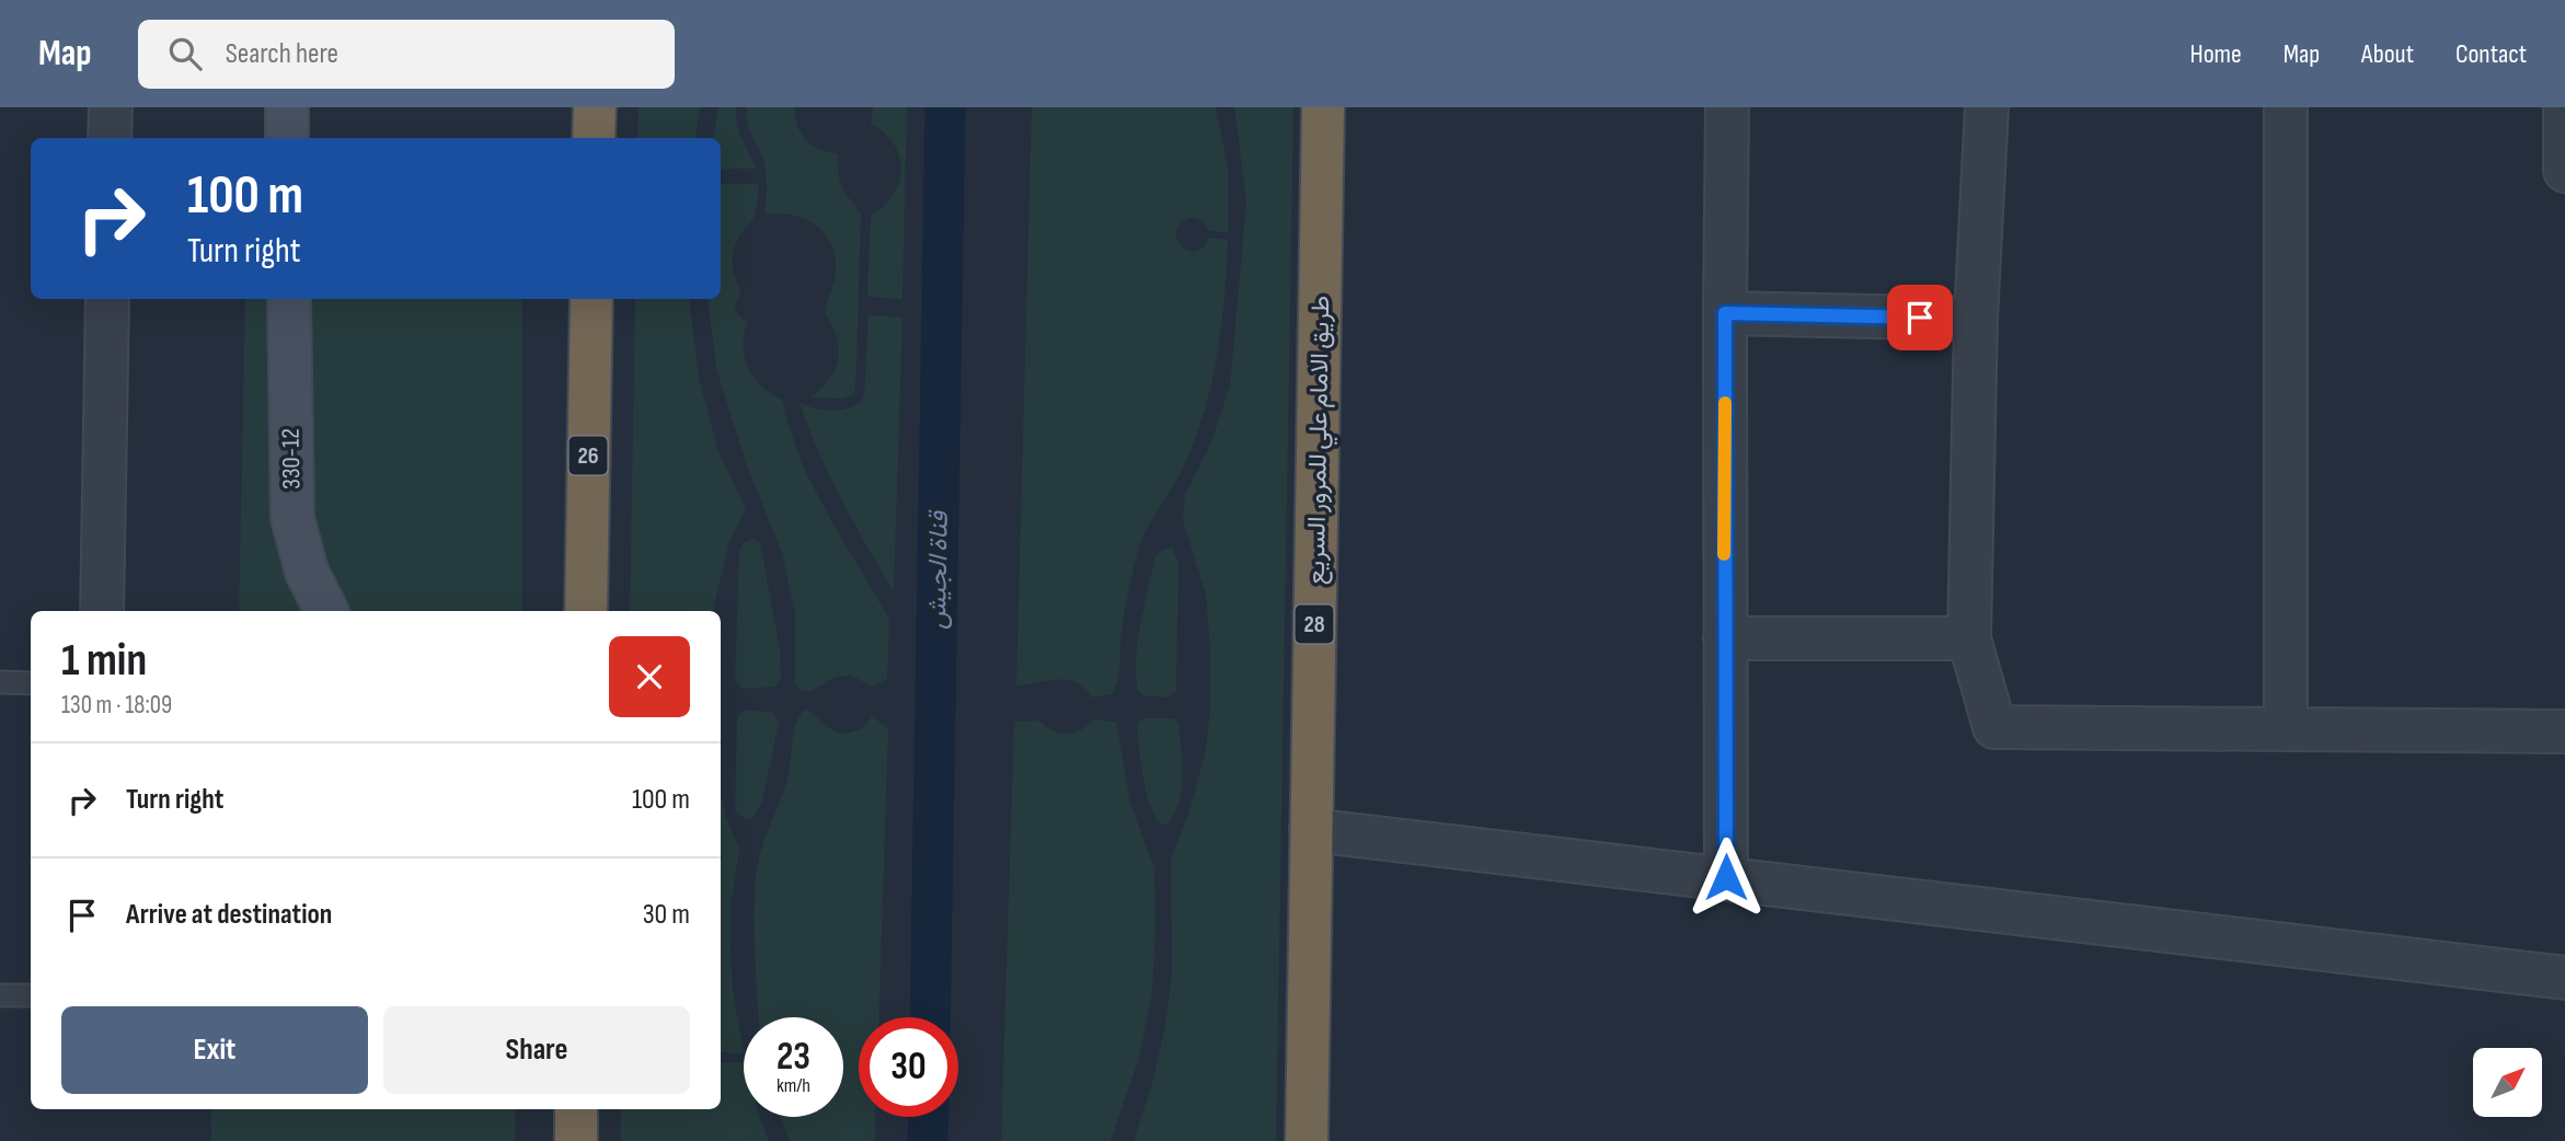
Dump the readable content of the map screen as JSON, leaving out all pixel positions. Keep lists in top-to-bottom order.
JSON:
{
  "streets": {
    "highway": ["طريق الامام علي للمرور السريع", "26", "28"],
    "street": ["330-12"]
  },
  "water": ["قناة الجيش"],
  "north": "top right",
  "page": {
    "header": "Map",
    "search": "Search here",
    "nav": [
      "Home",
      "Map",
      "About",
      "Contact"
    ],
    "turn": ["100 m", "Turn right"],
    "heading": ["1 min", "130 m · 18:09"],
    "list": [
      {
        "name": "Turn right",
        "value": "100 m"
      },
      {
        "name": "Arrive at destination",
        "value": "30 m"
      }
    ],
    "buttons": ["Exit", "Share"],
    "speed": "23 km/h",
    "limit": "30"
  }
}
